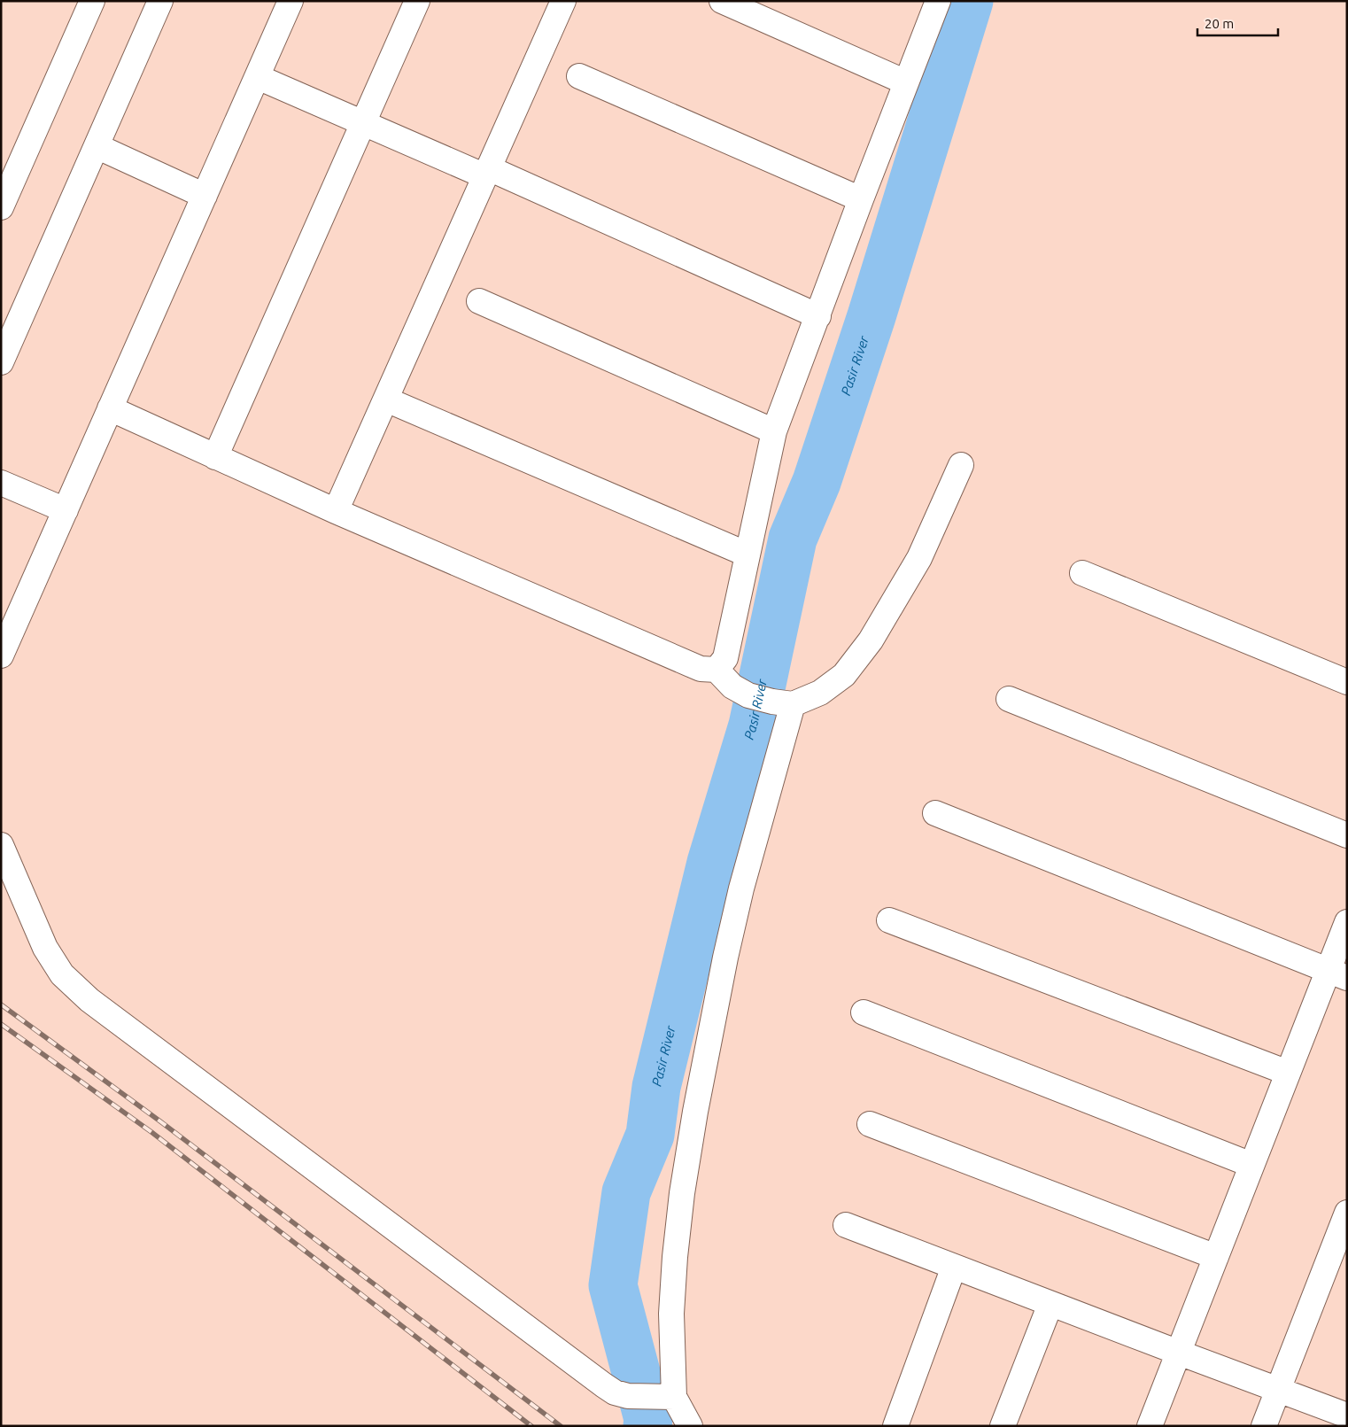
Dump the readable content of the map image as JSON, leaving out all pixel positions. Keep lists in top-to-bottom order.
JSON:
{
  "water": ["Pasir River"],
  "scale_bar": "20 m"
}
